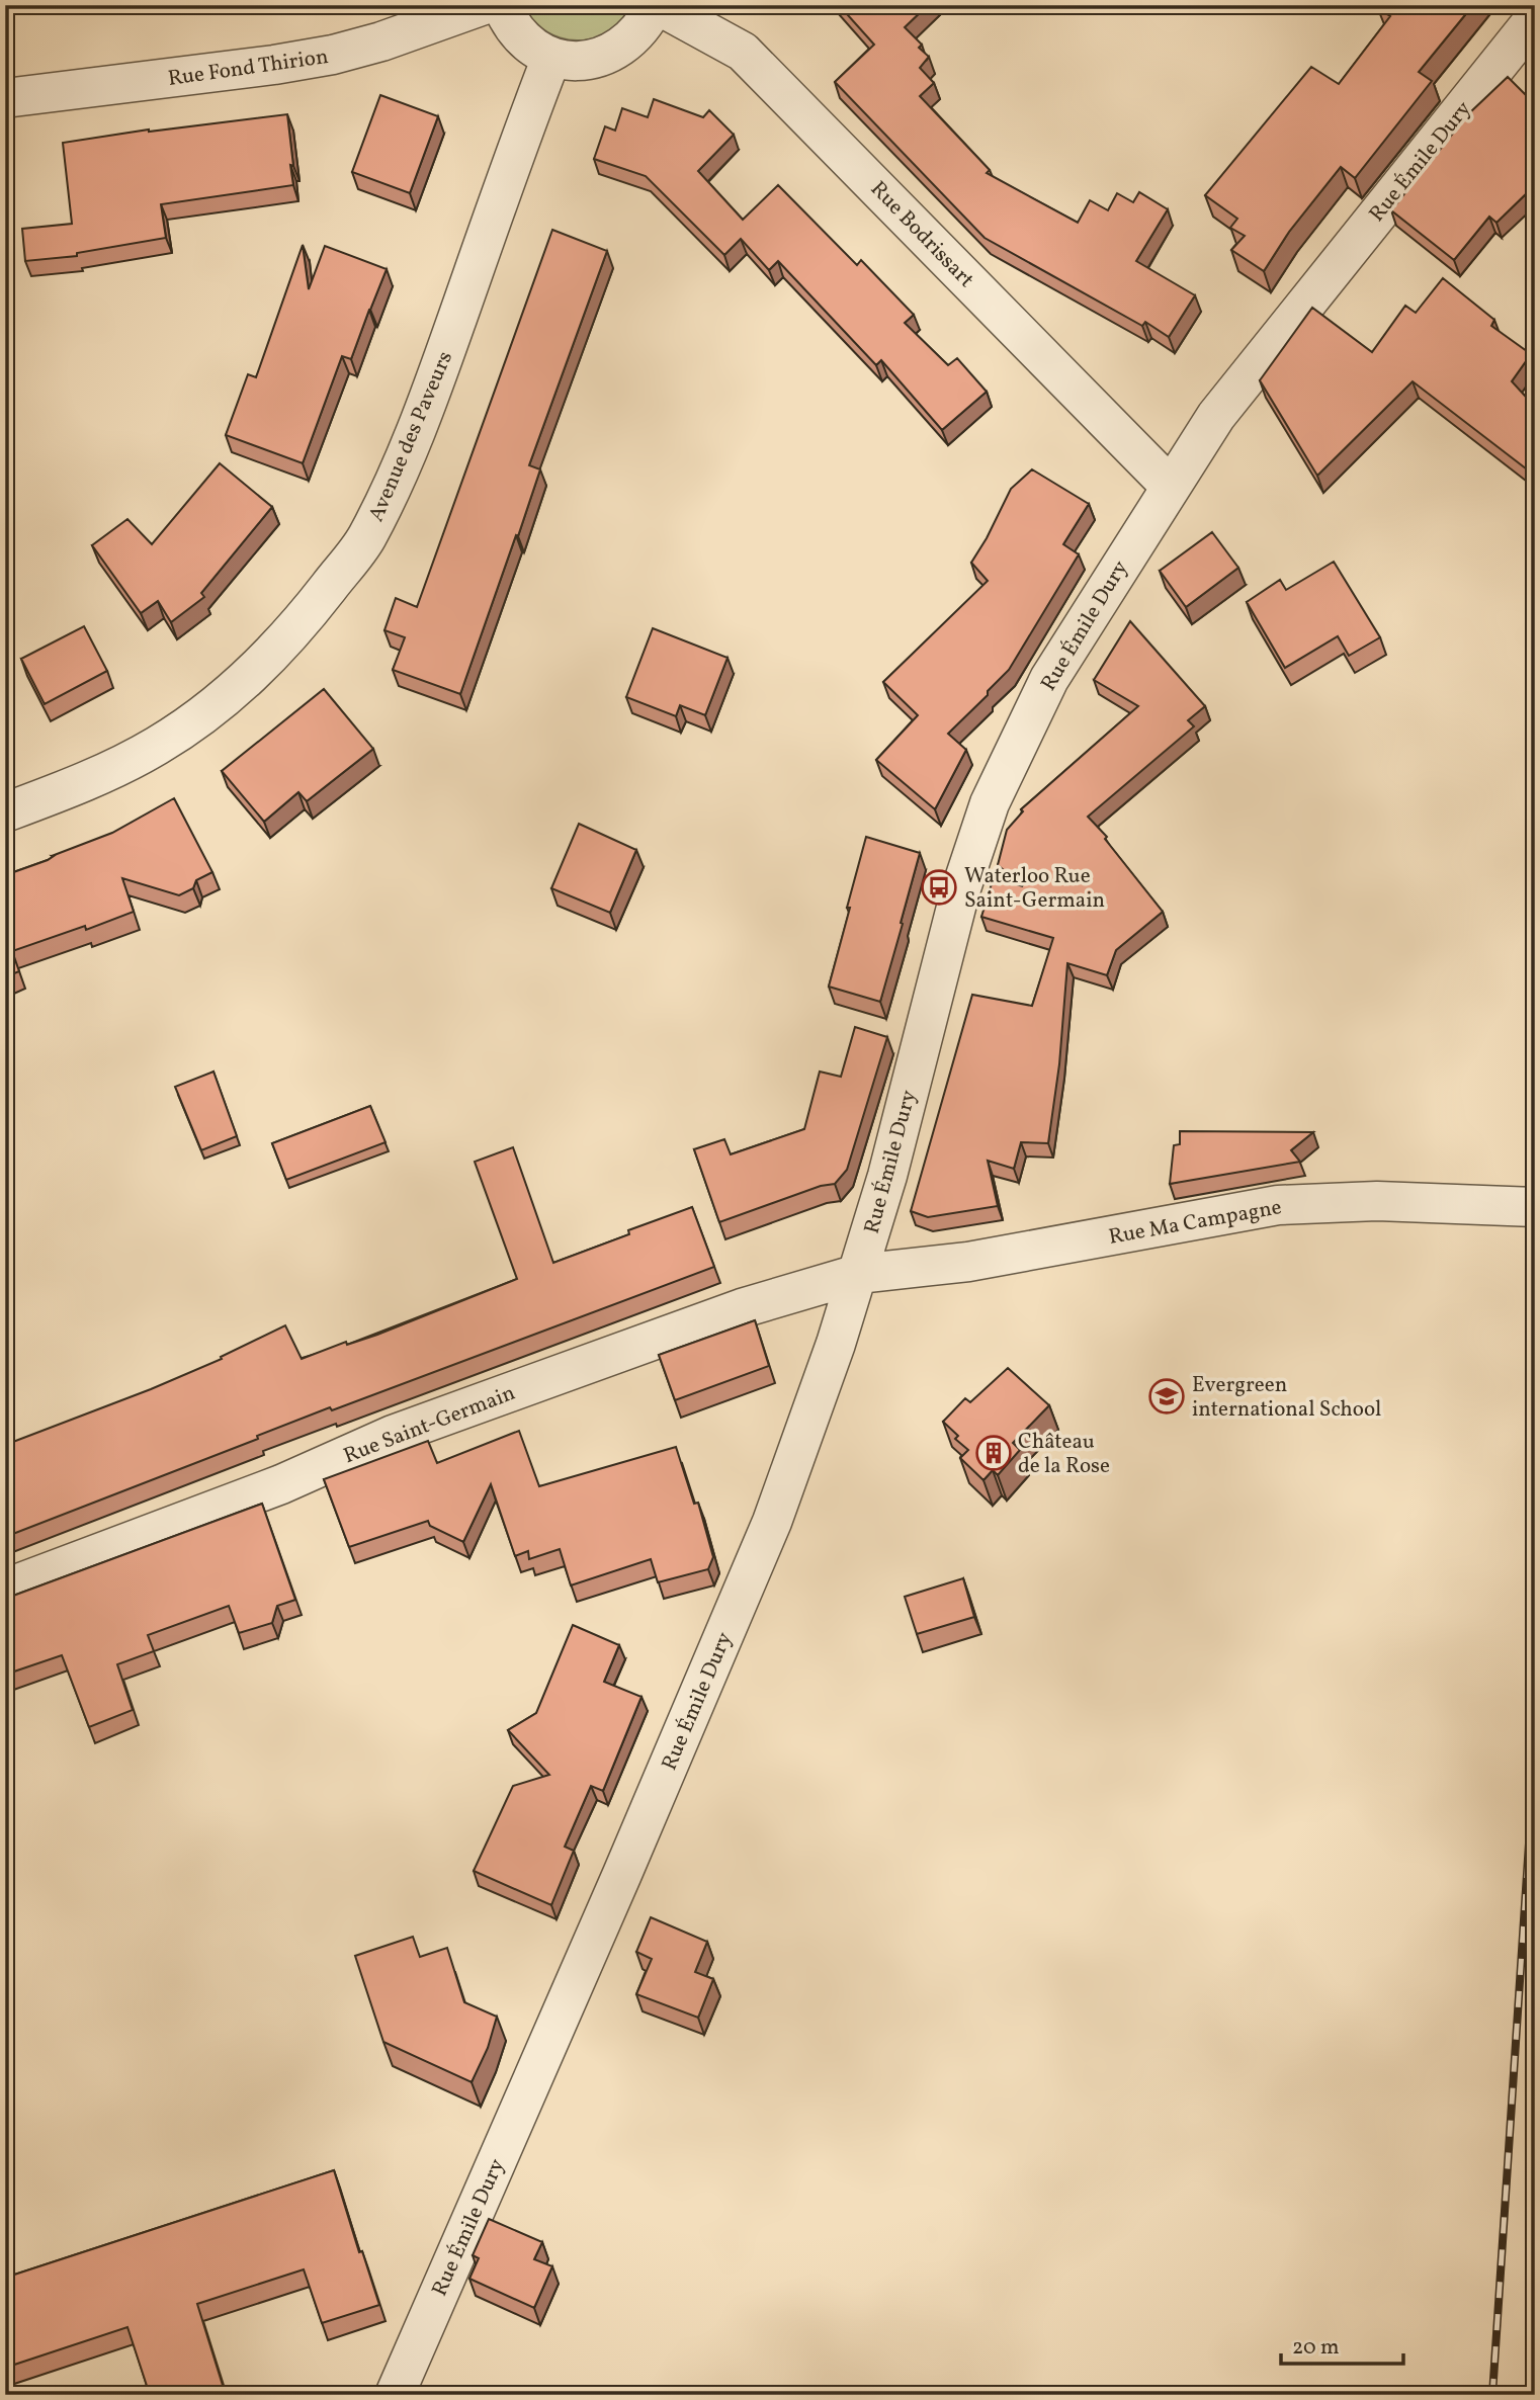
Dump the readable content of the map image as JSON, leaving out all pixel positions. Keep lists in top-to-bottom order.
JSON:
{
  "streets": {
    "street": [
      "Rue Fond Thirion",
      "Rue Émile Dury",
      "Rue Bodrissart",
      "Avenue des Paveurs",
      "Rue Ma Campagne",
      "Rue Saint-Germain"
    ]
  },
  "crossings": [
    ["Rue Émile Dury", "Rue Bodrissart"],
    ["Rue Émile Dury", "Rue Ma Campagne"],
    ["Rue Émile Dury", "Rue Saint-Germain"],
    ["Rue Ma Campagne", "Rue Saint-Germain"]
  ],
  "places": {
    "bus stop": ["Waterloo Rue Saint-Germain"],
    "school or university": ["Evergreen international School"],
    "building": ["Château de la Rose"]
  },
  "scale_bar": "20 m"
}
